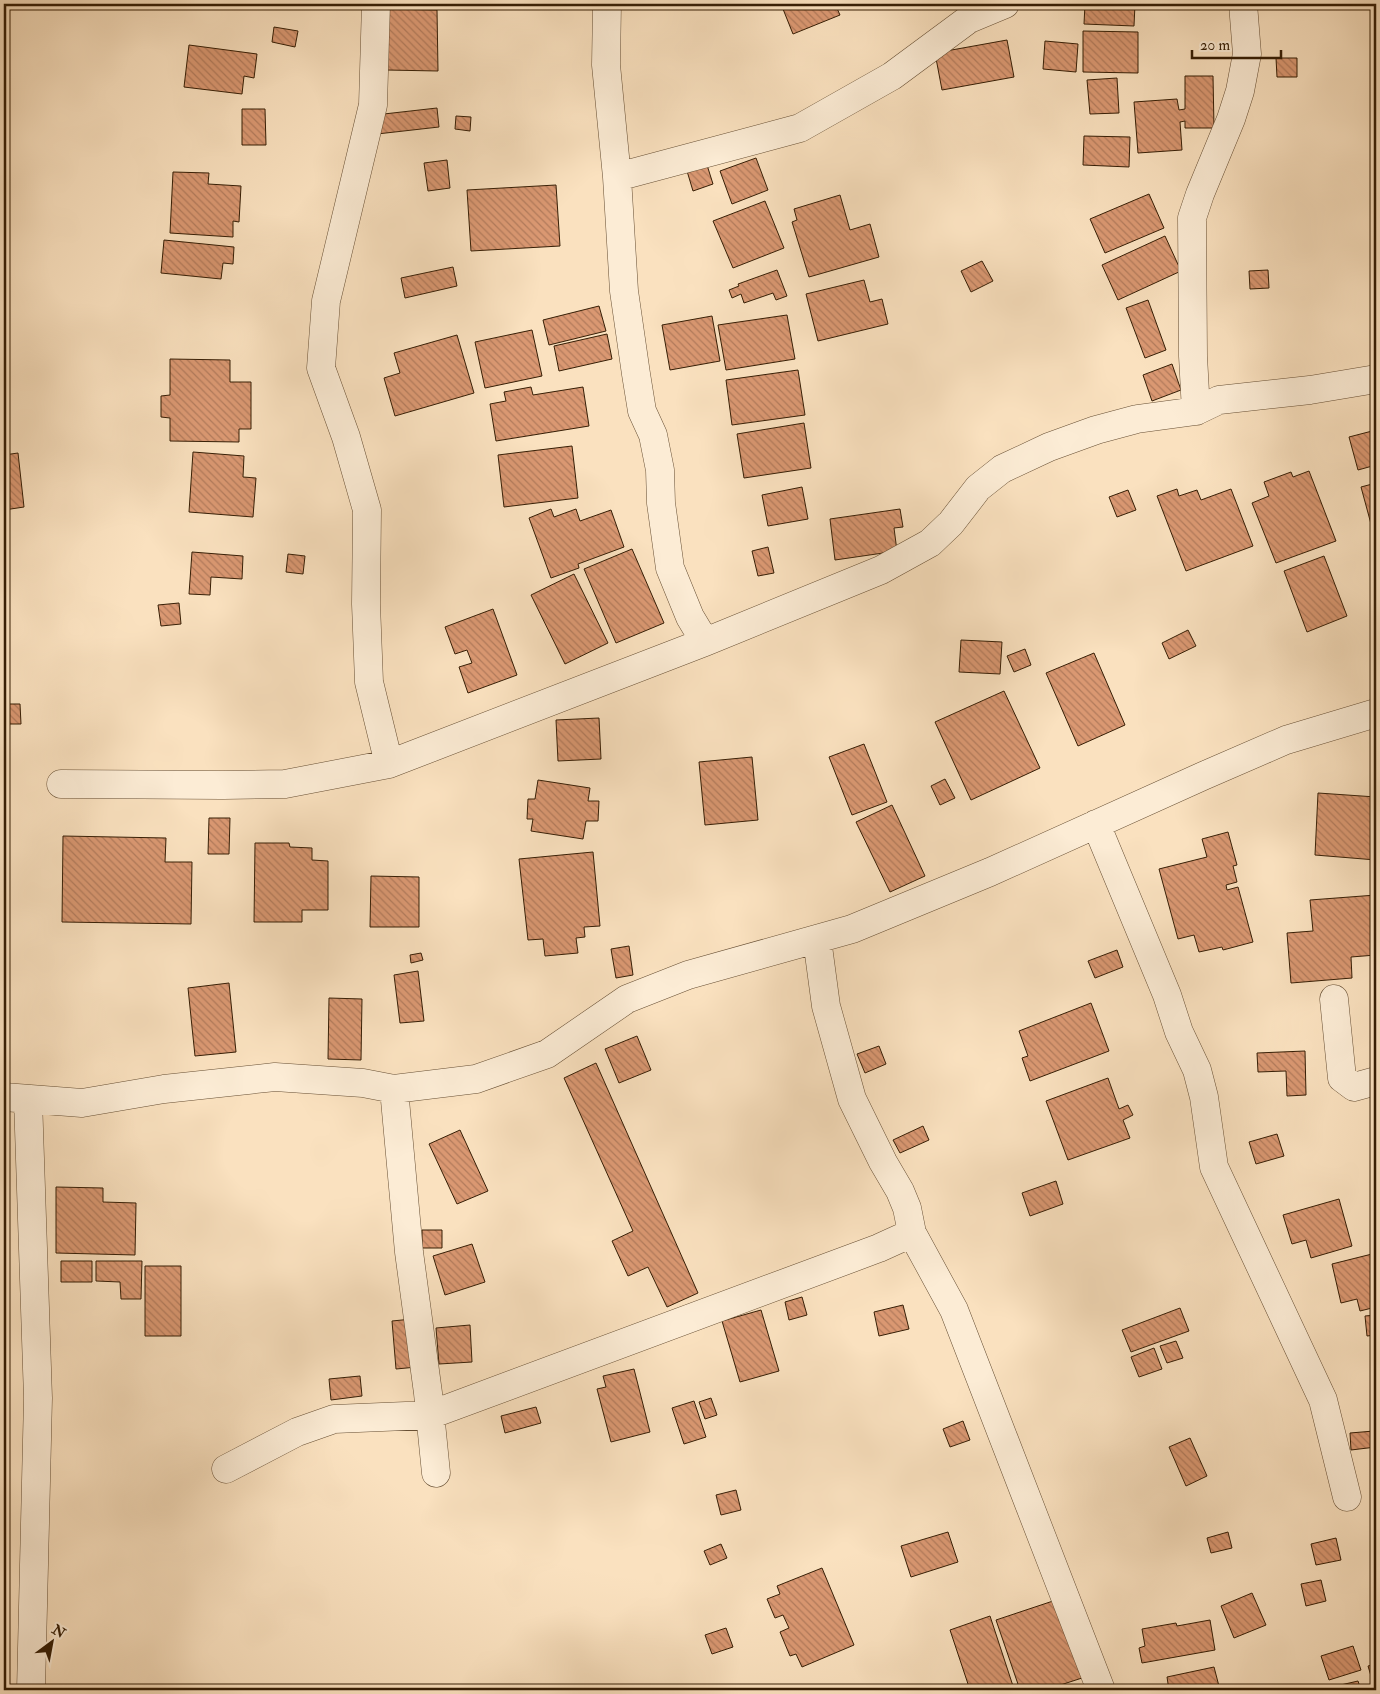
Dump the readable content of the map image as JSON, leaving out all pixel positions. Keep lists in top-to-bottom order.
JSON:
{
  "scale_bar": "20 m",
  "north": "top right"
}
